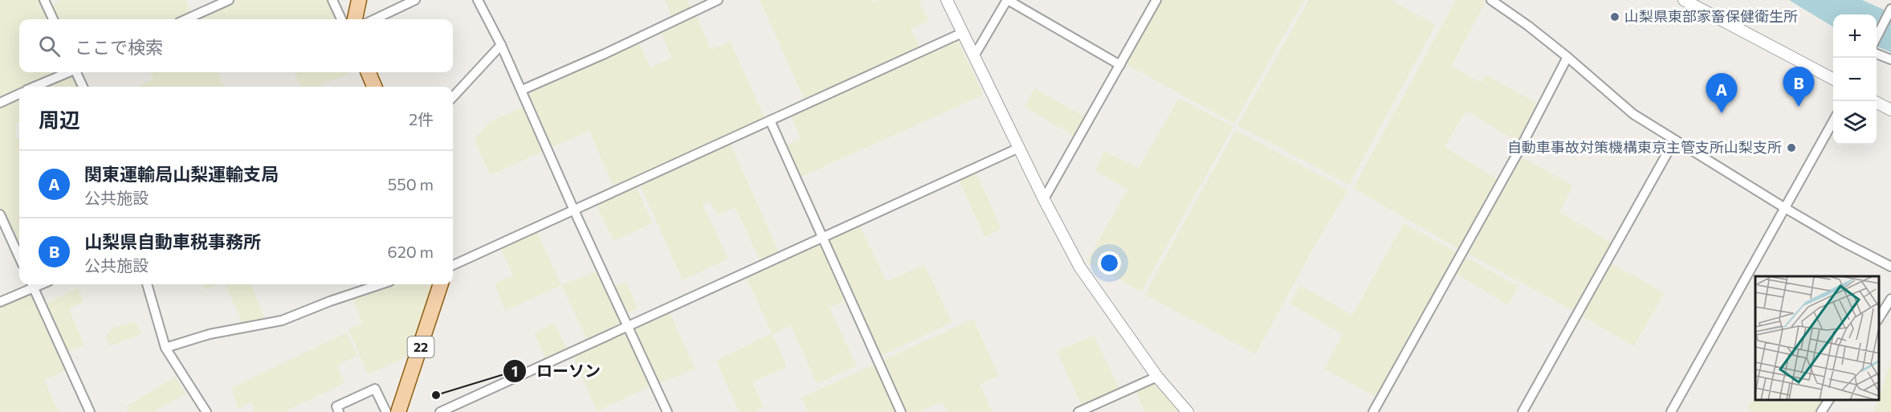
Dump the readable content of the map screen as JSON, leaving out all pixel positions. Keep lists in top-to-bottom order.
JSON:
{
  "streets": {
    "main road": ["22"]
  },
  "places": ["山梨県東部家畜保健衛生所", "自動車事故対策機構東京主管支所山梨支所", "ローソン"],
  "page": {
    "map_buttons": ["+", "−"],
    "search": "ここで検索",
    "pins": ["B", "A"],
    "heading": ["周辺", "2件"],
    "list": [
      {
        "mark": "A",
        "name": "関東運輸局山梨運輸支局",
        "note": "公共施設",
        "value": "550 m"
      },
      {
        "mark": "B",
        "name": "山梨県自動車税事務所",
        "note": "公共施設",
        "value": "620 m"
      }
    ]
  }
}
